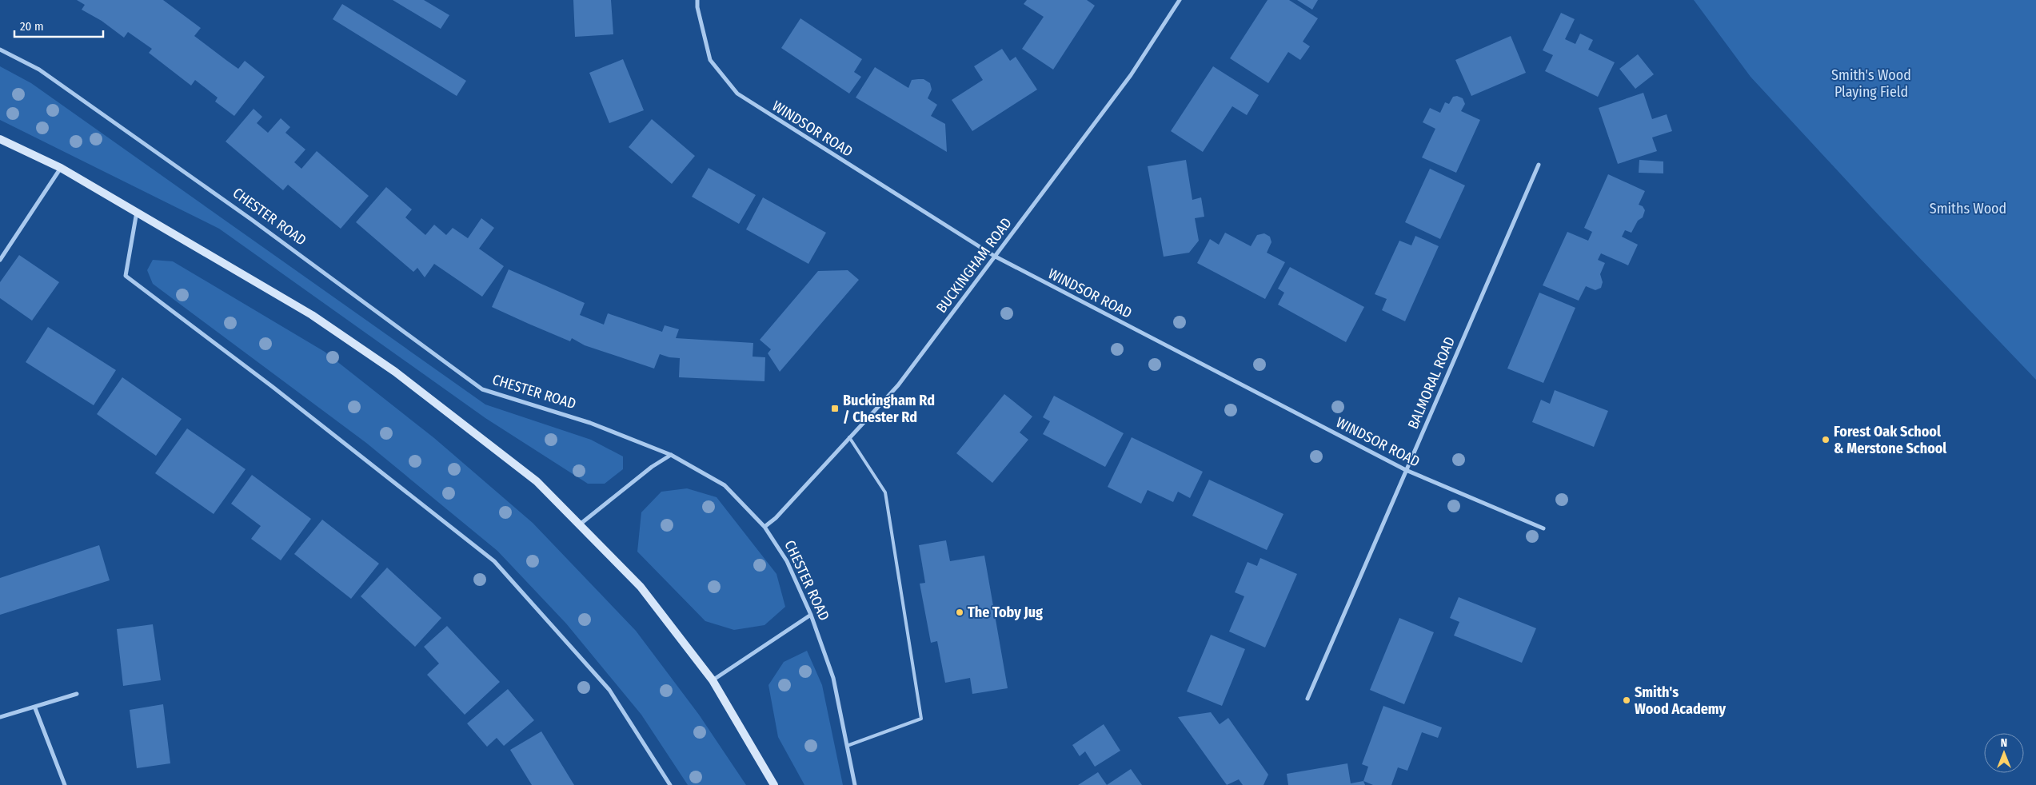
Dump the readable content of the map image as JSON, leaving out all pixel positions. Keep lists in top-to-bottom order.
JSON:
{
  "streets": {
    "street": [
      "WINDSOR ROAD",
      "CHESTER ROAD",
      "BUCKINGHAM ROAD",
      "BALMORAL ROAD"
    ]
  },
  "crossings": [
    ["WINDSOR ROAD", "BUCKINGHAM ROAD"],
    ["WINDSOR ROAD", "BALMORAL ROAD"],
    ["CHESTER ROAD", "BUCKINGHAM ROAD"]
  ],
  "parks": ["Smith's Wood Playing Field", "Smiths Wood"],
  "places": {
    "transit": ["Buckingham Rd / Chester Rd"],
    "other": ["Forest Oak School & Merstone School", "The Toby Jug", "Smith's Wood Academy"]
  },
  "scale_bar": "20 m",
  "north": "top"
}
